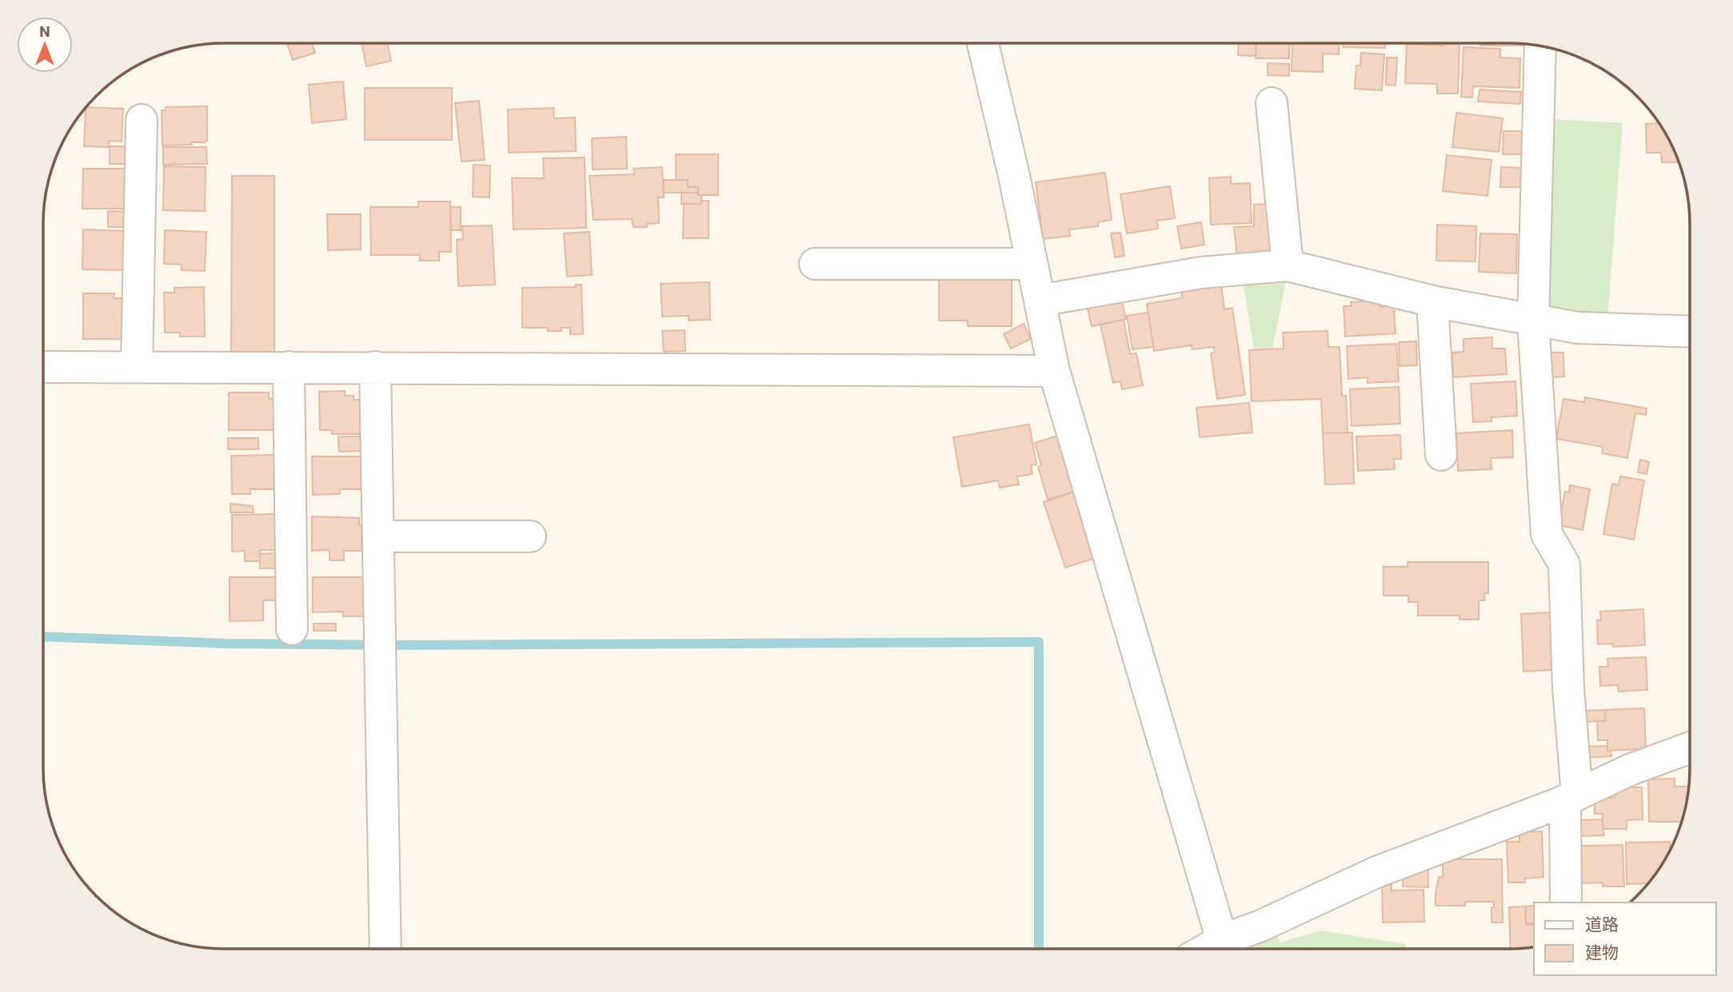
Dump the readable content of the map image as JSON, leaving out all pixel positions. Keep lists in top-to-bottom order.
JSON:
{
  "legend": ["道路", "建物"],
  "north": "top"
}
